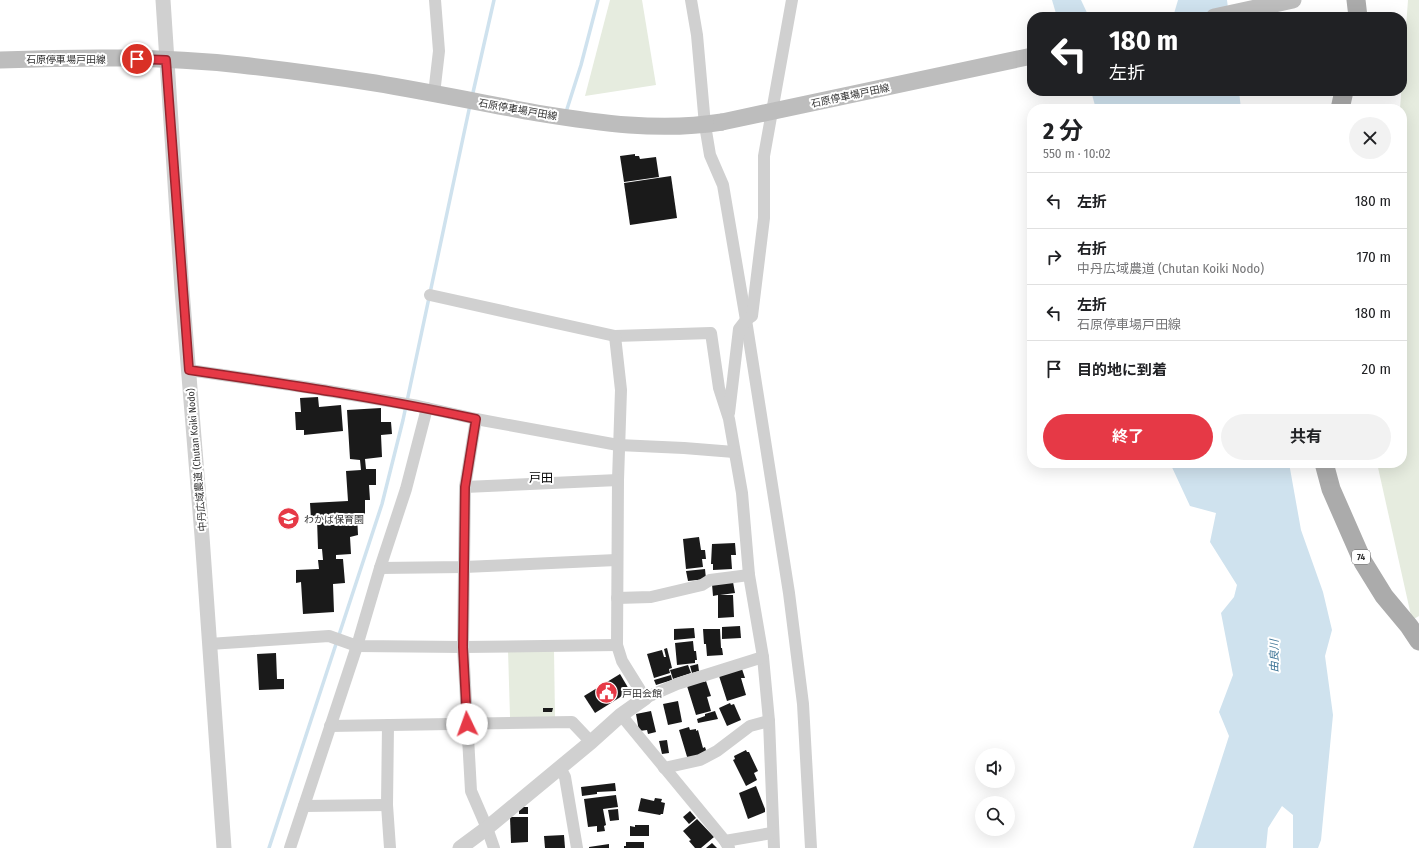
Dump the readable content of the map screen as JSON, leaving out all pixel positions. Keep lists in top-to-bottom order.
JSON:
{
  "streets": {
    "main road": ["石原停車場戸田線", "74"],
    "street": ["中丹広域農道 (Chutan Koiki Nodo)"]
  },
  "crossings": [
    ["石原停車場戸田線", "中丹広域農道 (Chutan Koiki Nodo)"]
  ],
  "districts": ["戸田"],
  "water": ["由良川"],
  "places": {
    "school or university": ["わかば保育園"],
    "public building": ["戸田会館"]
  },
  "page": {
    "turn": ["180 m", "左折"],
    "heading": ["2 分", "550 m · 10:02"],
    "list": [
      {
        "name": "左折",
        "value": "180 m"
      },
      {
        "name": "右折",
        "note": "中丹広域農道 (Chutan Koiki Nodo)",
        "value": "170 m"
      },
      {
        "name": "左折",
        "note": "石原停車場戸田線",
        "value": "180 m"
      },
      {
        "name": "目的地に到着",
        "value": "20 m"
      }
    ],
    "buttons": ["終了", "共有"]
  }
}
